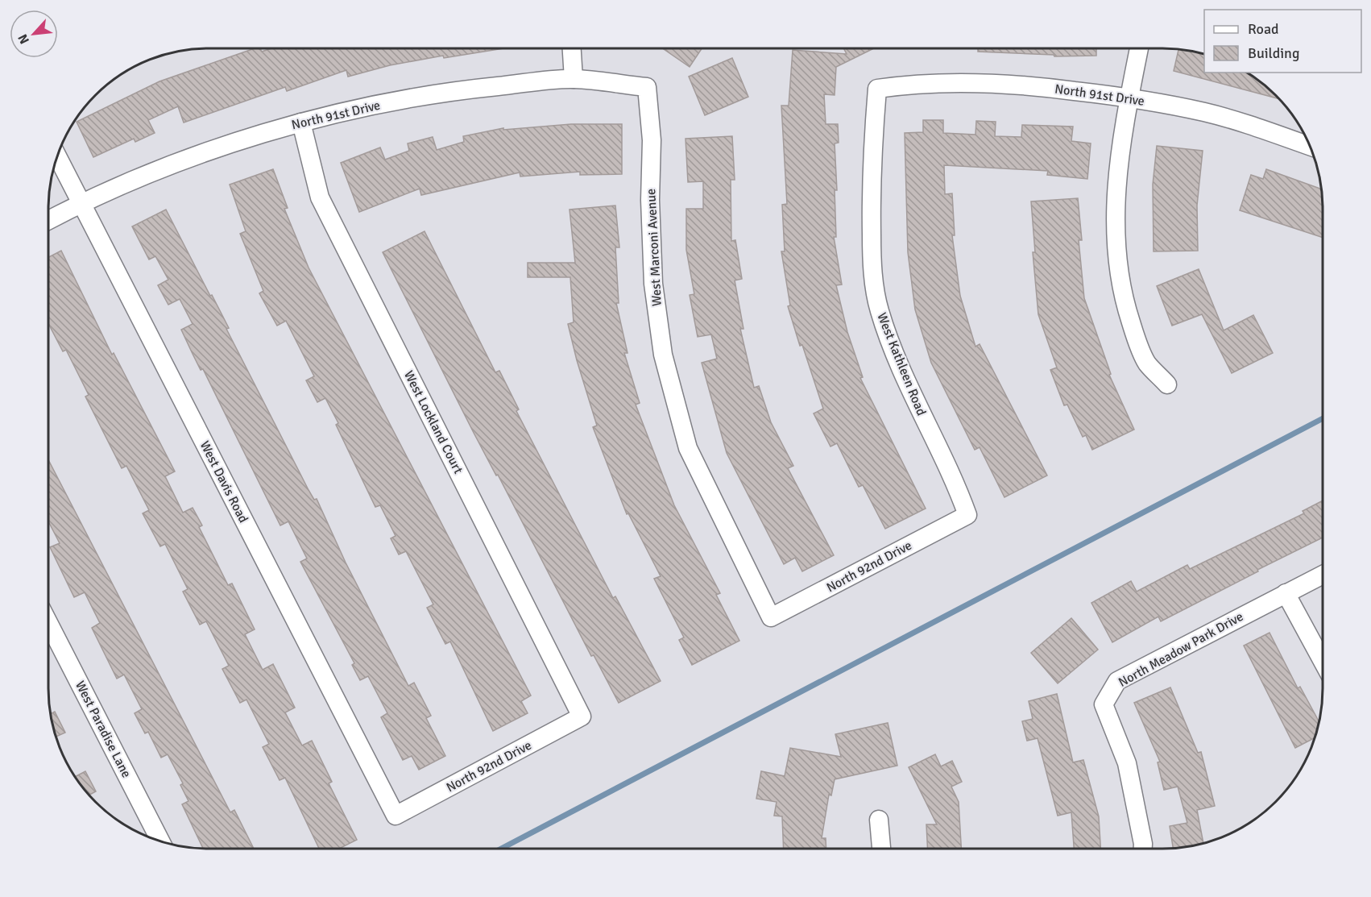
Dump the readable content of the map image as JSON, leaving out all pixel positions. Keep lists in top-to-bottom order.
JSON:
{
  "streets": {
    "street": [
      "North 91st Drive",
      "West Marconi Avenue",
      "West Kathleen Road",
      "West Lockland Court",
      "West Davis Road",
      "North 92nd Drive",
      "North Meadow Park Drive",
      "West Paradise Lane"
    ]
  },
  "crossings": [
    ["North 91st Drive", "West Marconi Avenue"],
    ["North 91st Drive", "West Kathleen Road"],
    ["North 91st Drive", "West Lockland Court"],
    ["North 91st Drive", "West Davis Road"],
    ["West Marconi Avenue", "North 92nd Drive"],
    ["West Kathleen Road", "North 92nd Drive"],
    ["West Lockland Court", "North 92nd Drive"],
    ["West Davis Road", "North 92nd Drive"]
  ],
  "legend": ["Road", "Building"],
  "north": "bottom left"
}
